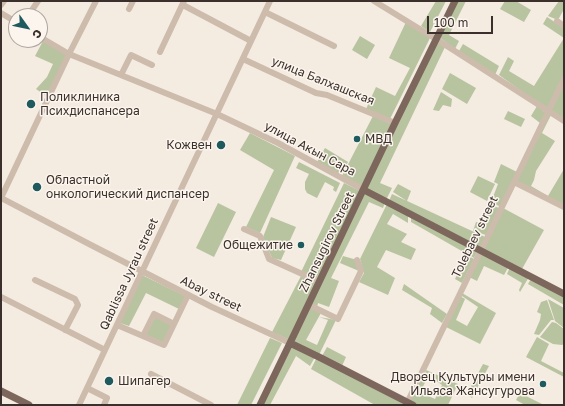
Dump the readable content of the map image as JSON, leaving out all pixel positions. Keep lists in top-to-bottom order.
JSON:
{
  "streets": {
    "main road": ["улица Акын Сара", "Zhansugirov Street", "Abay street"],
    "street": ["улица Балхашская", "Tolebaev street", "Qablissa Jyrau street"]
  },
  "crossings": [
    ["улица Балхашская", "Zhansugirov Street"],
    ["улица Балхашская", "Qablissa Jyrau street"],
    ["улица Акын Сара", "Tolebaev street"],
    ["улица Акын Сара", "Zhansugirov Street"],
    ["улица Акын Сара", "Qablissa Jyrau street"],
    ["Tolebaev street", "Abay street"],
    ["Zhansugirov Street", "Abay street"],
    ["Qablissa Jyrau street", "Abay street"]
  ],
  "places": [
    "Поликлиника Психдиспансера",
    "МВД",
    "Кожвен",
    "Областной онкологический диспансер",
    "Общежитие",
    "Шипагер",
    "Дворец Культуры имени Ильяса Жансугурова"
  ],
  "scale_bar": "100 m",
  "north": "bottom right"
}
